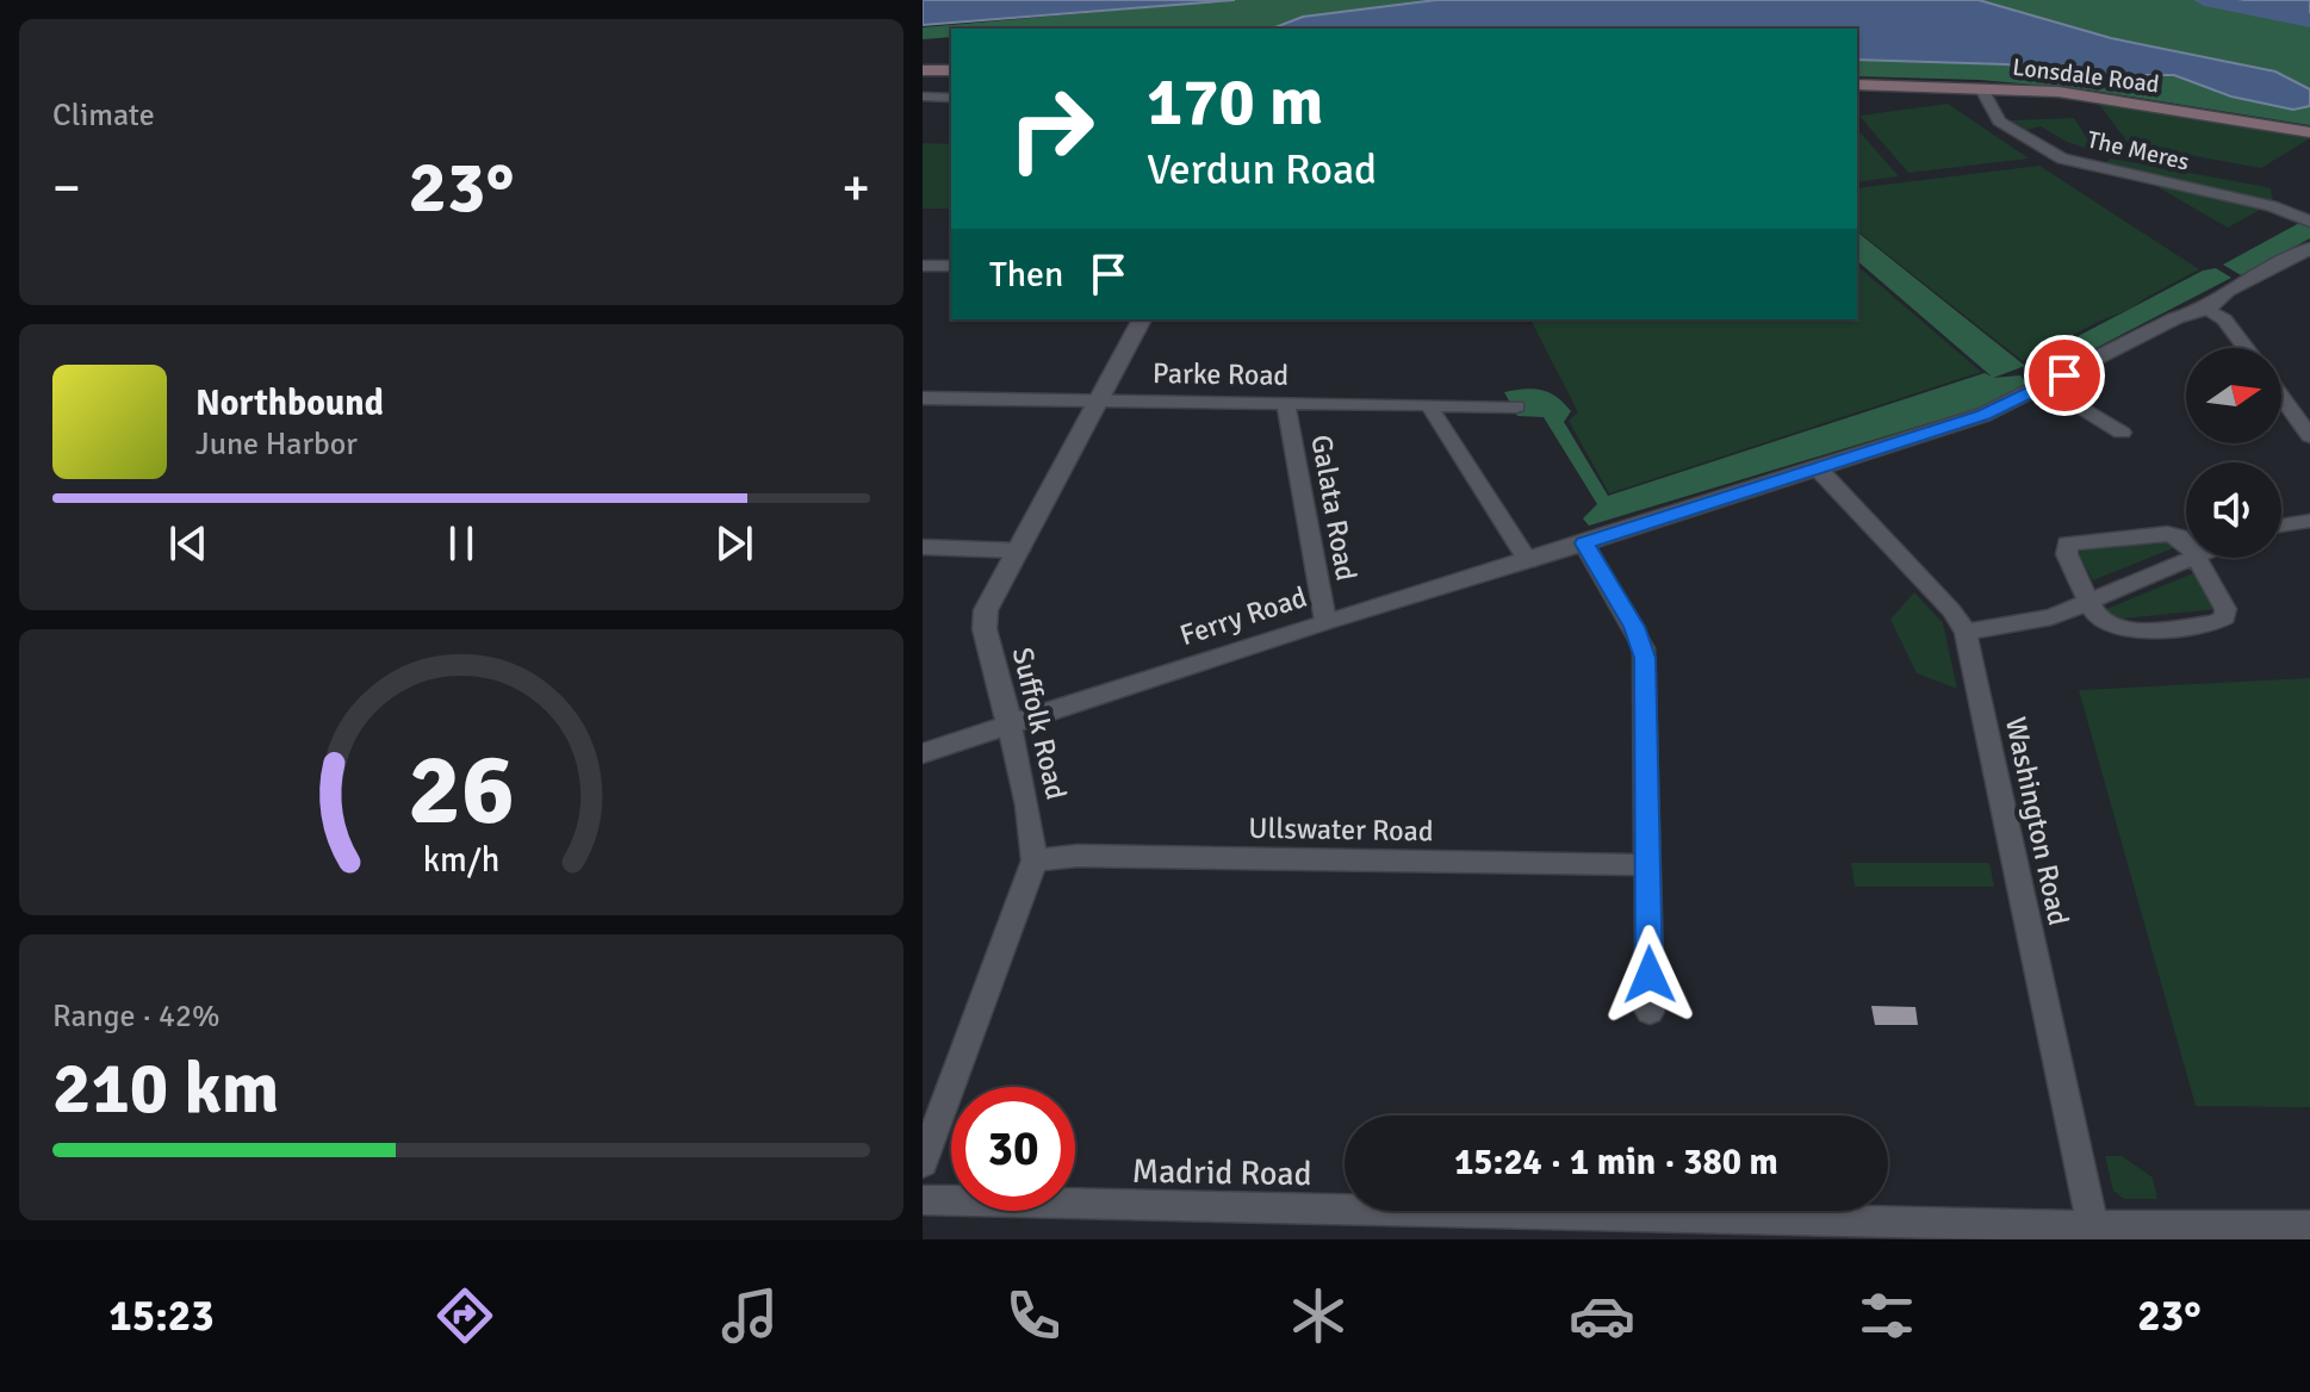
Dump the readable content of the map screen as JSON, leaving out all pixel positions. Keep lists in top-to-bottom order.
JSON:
{
  "streets": {
    "main road": ["Lonsdale Road"],
    "street": [
      "The Meres",
      "Parke Road",
      "Galata Road",
      "Ferry Road",
      "Suffolk Road",
      "Washington Road",
      "Ullswater Road",
      "Madrid Road"
    ]
  },
  "crossings": [
    ["Lonsdale Road", "The Meres"],
    ["Parke Road", "Galata Road"],
    ["Parke Road", "Suffolk Road"],
    ["Galata Road", "Ferry Road"],
    ["Ferry Road", "Suffolk Road"],
    ["Ferry Road", "Washington Road"],
    ["Suffolk Road", "Ullswater Road"],
    ["Washington Road", "Madrid Road"]
  ],
  "north": "right",
  "page": {
    "tile": [
      "Climate",
      ["Range · 42%", "210 km"]
    ],
    "turn": ["170 m", "Verdun Road"],
    "heat": ["−", "23°", "+"],
    "then": "Then",
    "song": ["Northbound", "June Harbor"],
    "limit": "30",
    "trip": "15:24 · 1 min · 380 m",
    "tabs": ["15:23", "23°"],
    "gauge": ["26", "km/h"]
  }
}
